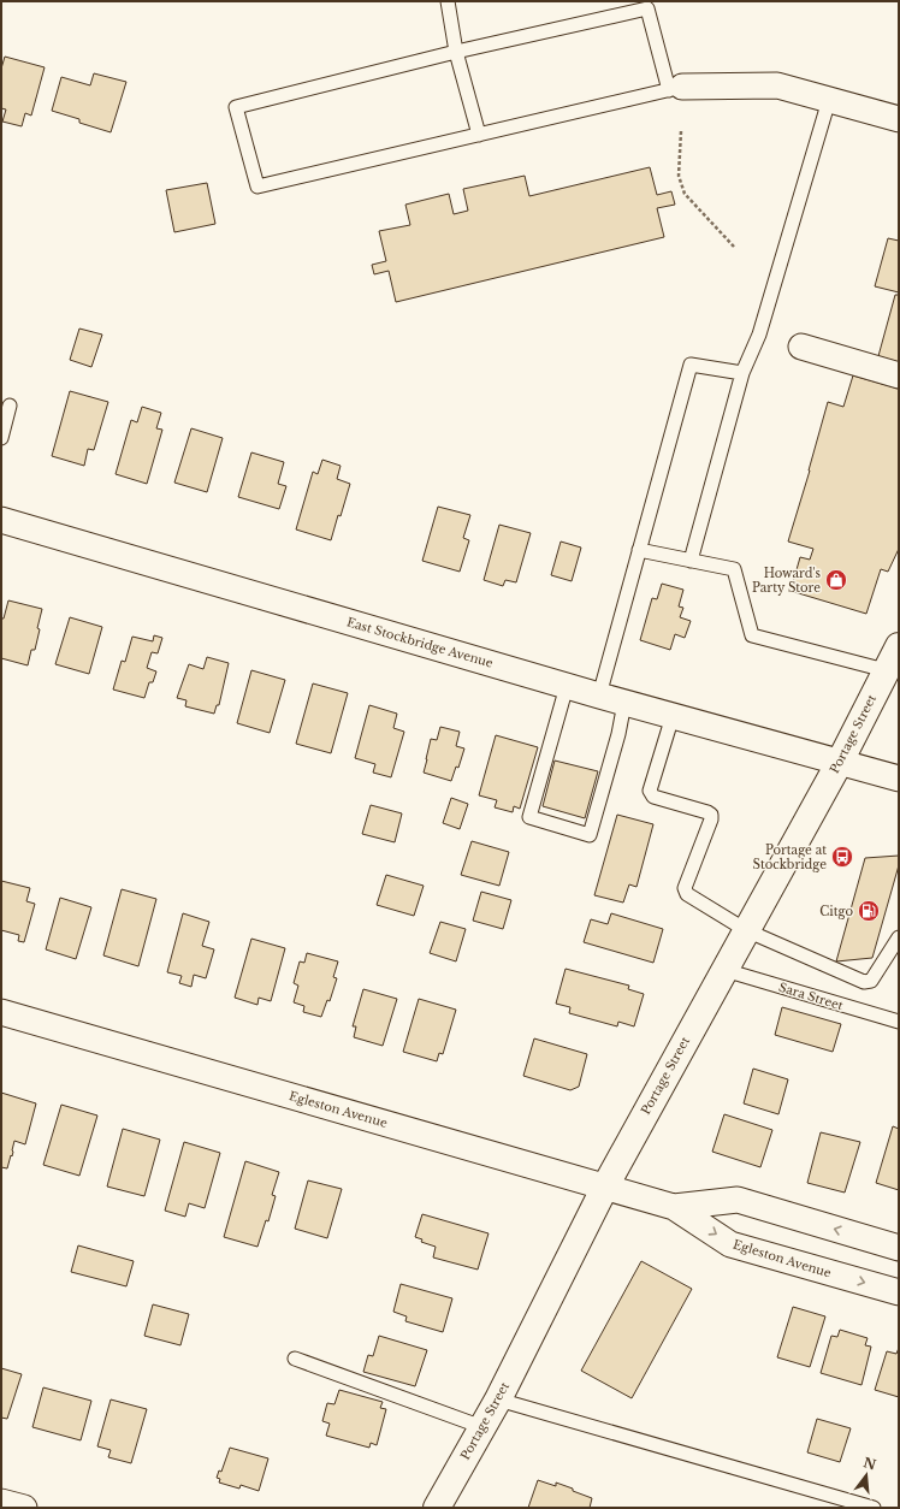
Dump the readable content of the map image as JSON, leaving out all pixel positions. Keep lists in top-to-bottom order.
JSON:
{
  "streets": {
    "main road": ["Portage Street"],
    "street": ["East Stockbridge Avenue", "Egleston Avenue"],
    "lane": ["Sara Street"]
  },
  "crossings": [
    ["East Stockbridge Avenue", "Portage Street"],
    ["Portage Street", "Sara Street"],
    ["Portage Street", "Egleston Avenue"]
  ],
  "places": {
    "shop": ["Howard's Party Store"],
    "bus stop": ["Portage at Stockbridge"],
    "fuel station": ["Citgo"]
  },
  "north": "top"
}
